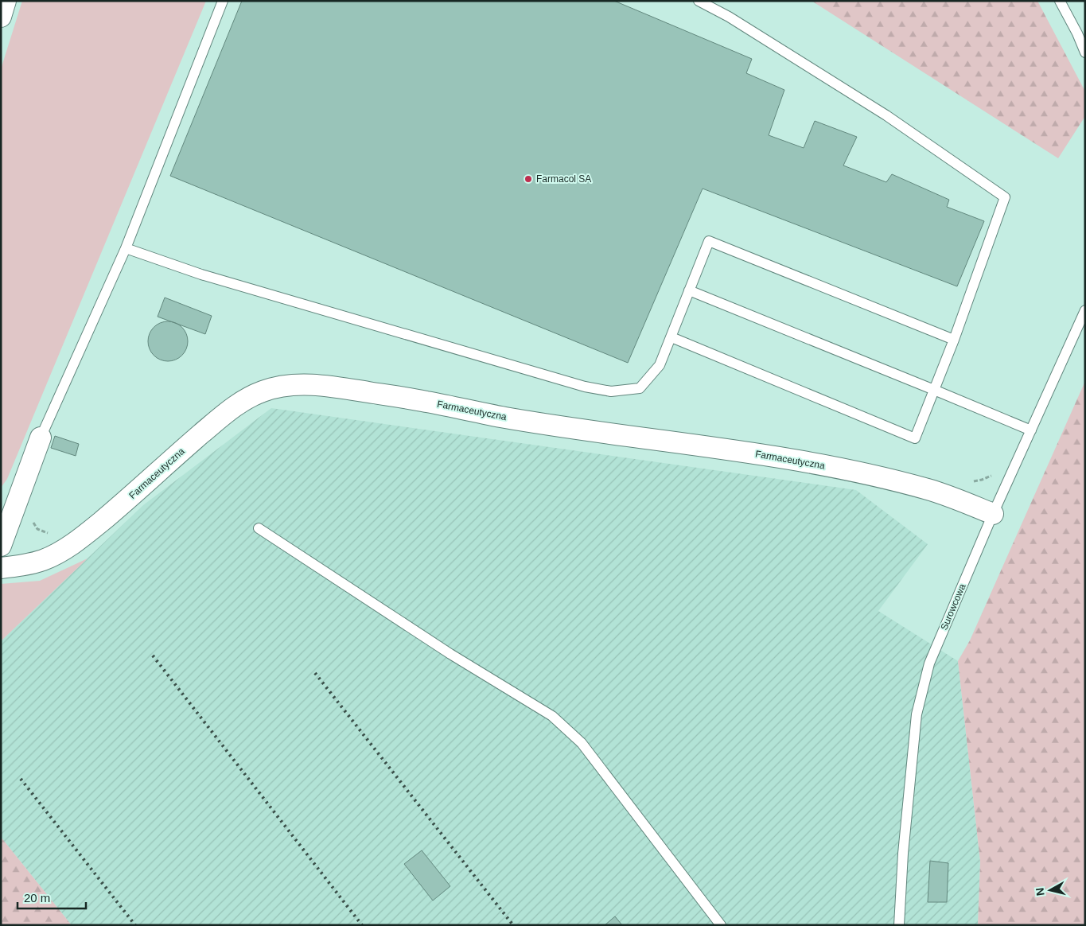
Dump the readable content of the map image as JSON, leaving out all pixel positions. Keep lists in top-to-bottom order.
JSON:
{
  "streets": {
    "street": ["Farmaceutyczna"],
    "lane": ["Surowcowa"]
  },
  "crossings": [
    ["Farmaceutyczna", "Surowcowa"]
  ],
  "places": ["Farmacol SA"],
  "scale_bar": "20 m",
  "north": "left"
}
